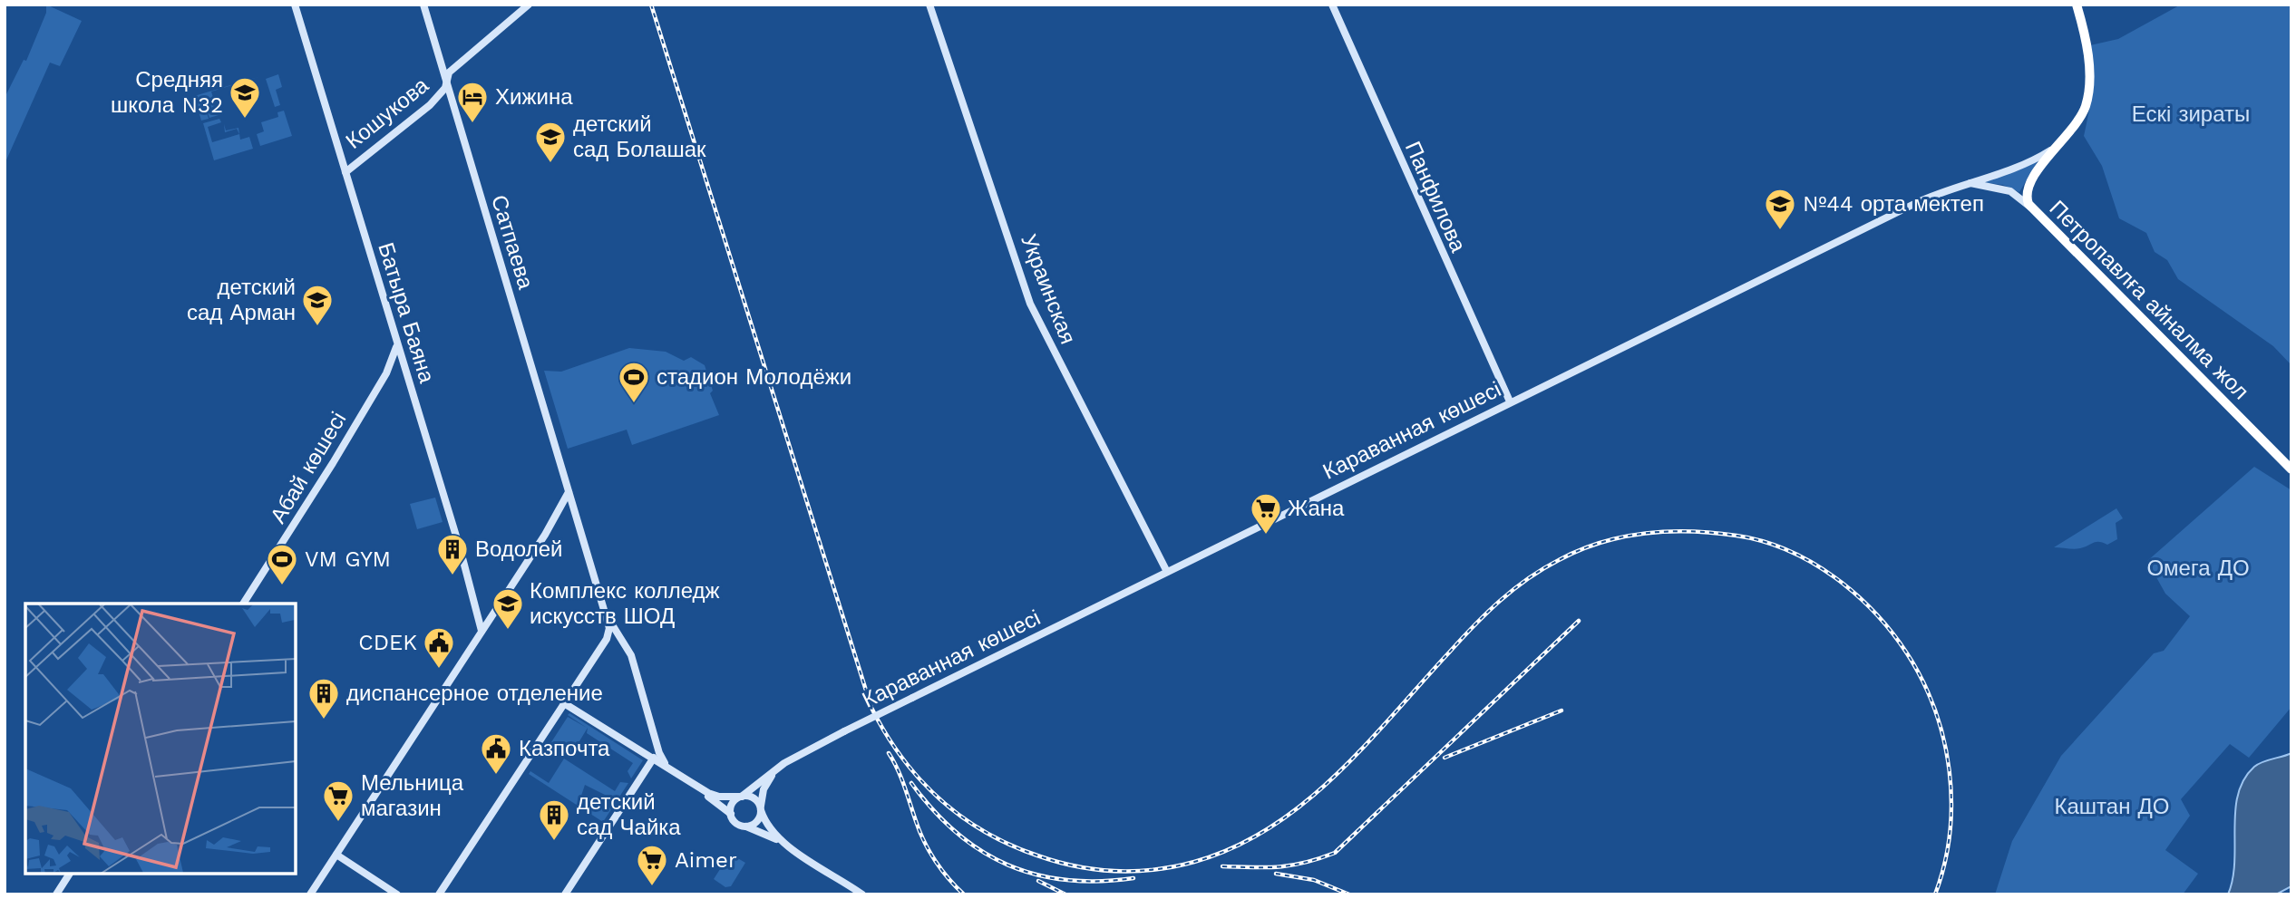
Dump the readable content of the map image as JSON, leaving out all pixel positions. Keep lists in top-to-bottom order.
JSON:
{
  "streets": {
    "highway": ["Петропавлға айналма жол"],
    "street": [
      "Кошукова",
      "Панфилова",
      "Сатпаева",
      "Украинская",
      "Батыра Баяна",
      "Караванная көшесі",
      "Абай көшесі"
    ]
  },
  "crossings": [
    ["Кошукова", "Сатпаева"],
    ["Кошукова", "Батыра Баяна"],
    ["Панфилова", "Караванная көшесі"],
    ["Украинская", "Караванная көшесі"],
    ["Петропавлға айналма жол", "Караванная көшесі"],
    ["Батыра Баяна", "Абай көшесі"]
  ],
  "parks": ["Ескі зираты", "Омега ДО", "Каштан ДО"],
  "places": {
    "school or university": [
      "Средняя школа N32",
      "детский сад Болашак",
      "№44 орта мектеп",
      "детский сад Арман",
      "Комплекс колледж искусств ШОД"
    ],
    "hotel": ["Хижина"],
    "sports": ["стадион Молодёжи", "VM GYM"],
    "supermarket": ["Жана", "Мельница магазин", "Aimer"],
    "building": ["Водолей", "диспансерное отделение", "детский сад Чайка"],
    "public building": ["CDEK", "Казпочта"]
  }
}
